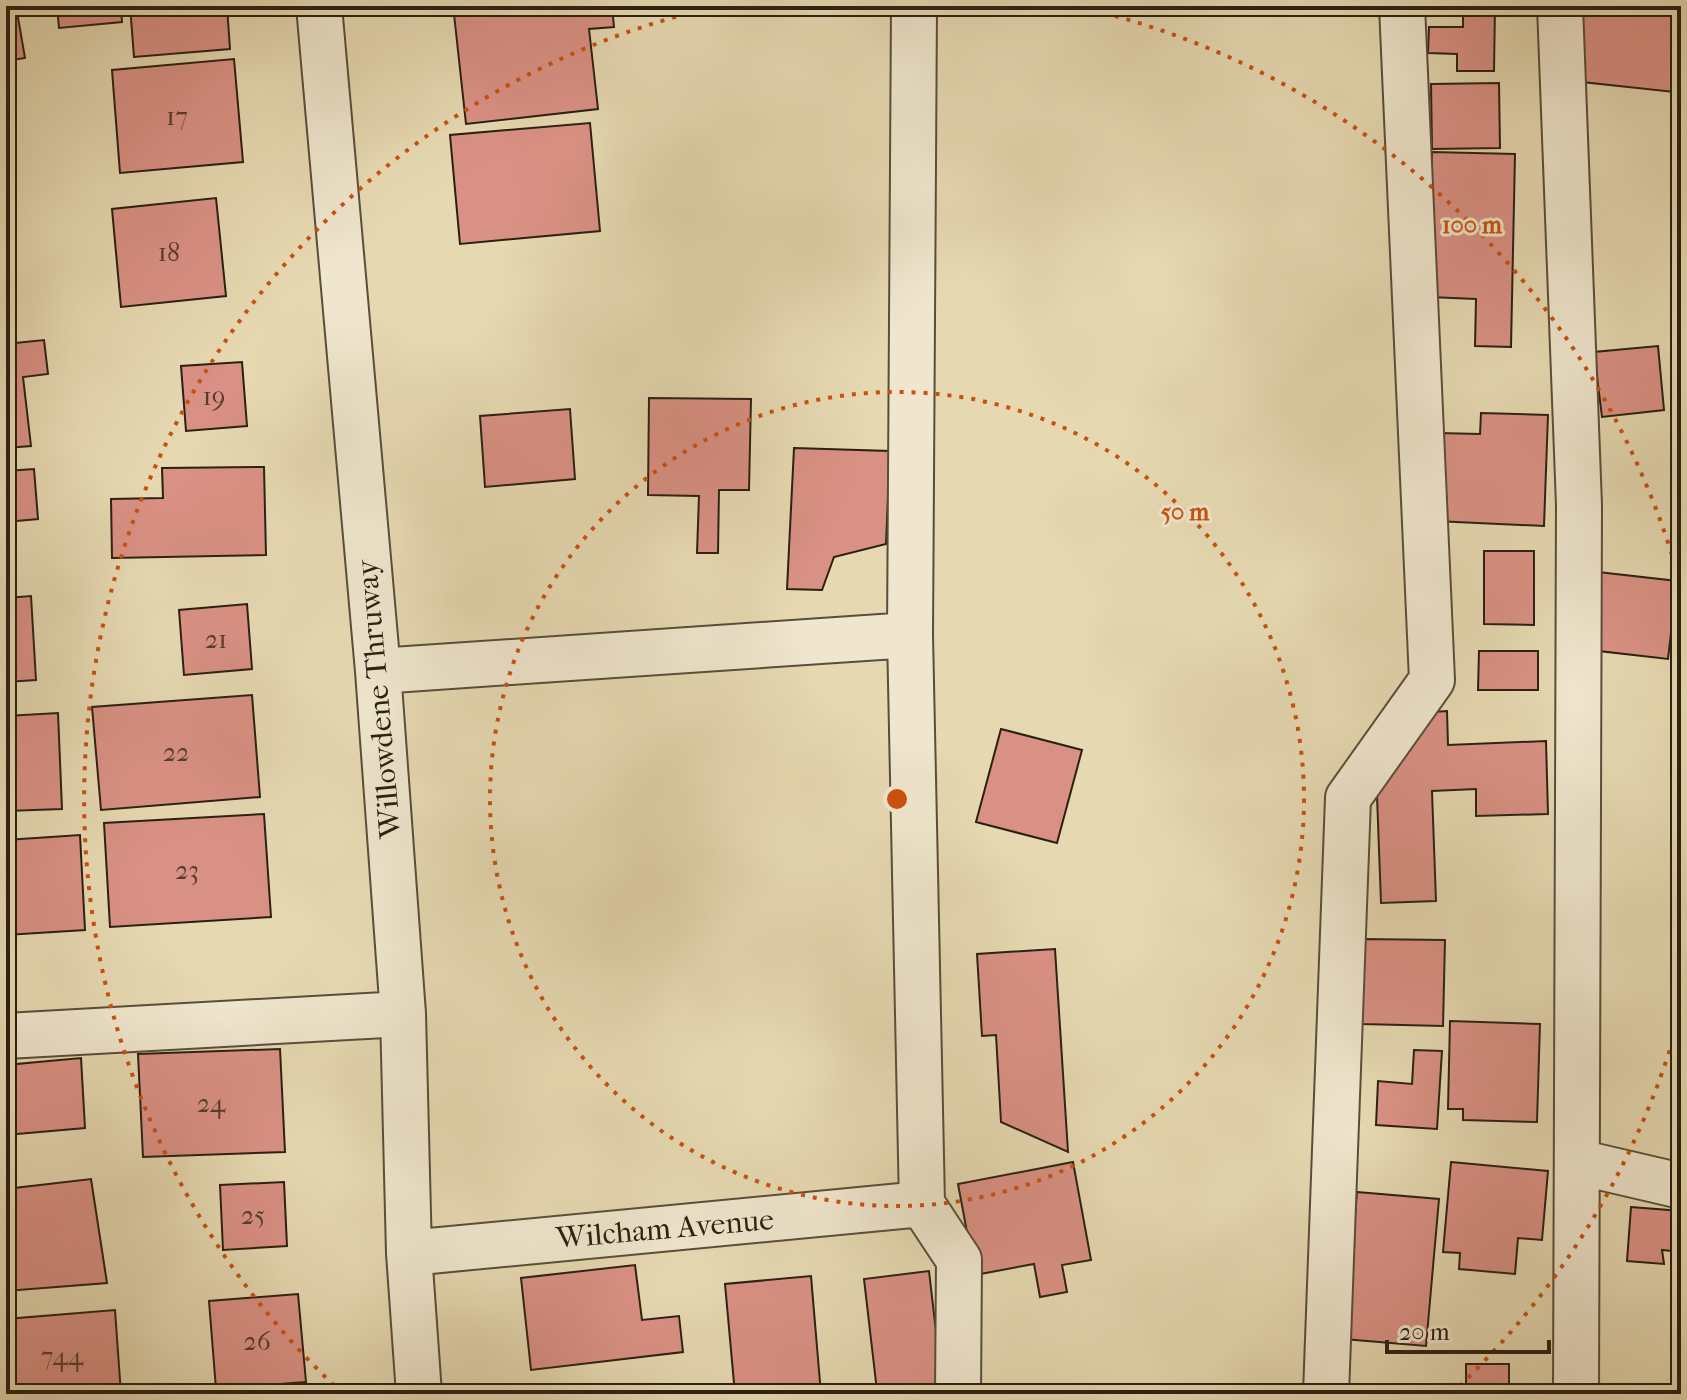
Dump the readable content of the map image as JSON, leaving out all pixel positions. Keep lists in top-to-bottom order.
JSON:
{
  "streets": {
    "street": ["Willowdene Thruway", "Wilcham Avenue"]
  },
  "crossings": [
    ["Willowdene Thruway", "Wilcham Avenue"]
  ],
  "house_numbers": [
    "17",
    "18",
    "19",
    "21",
    "22",
    "23",
    "24",
    "25",
    "26",
    "744"
  ],
  "scale_bar": "20 m",
  "rings": ["100 m", "50 m"]
}
